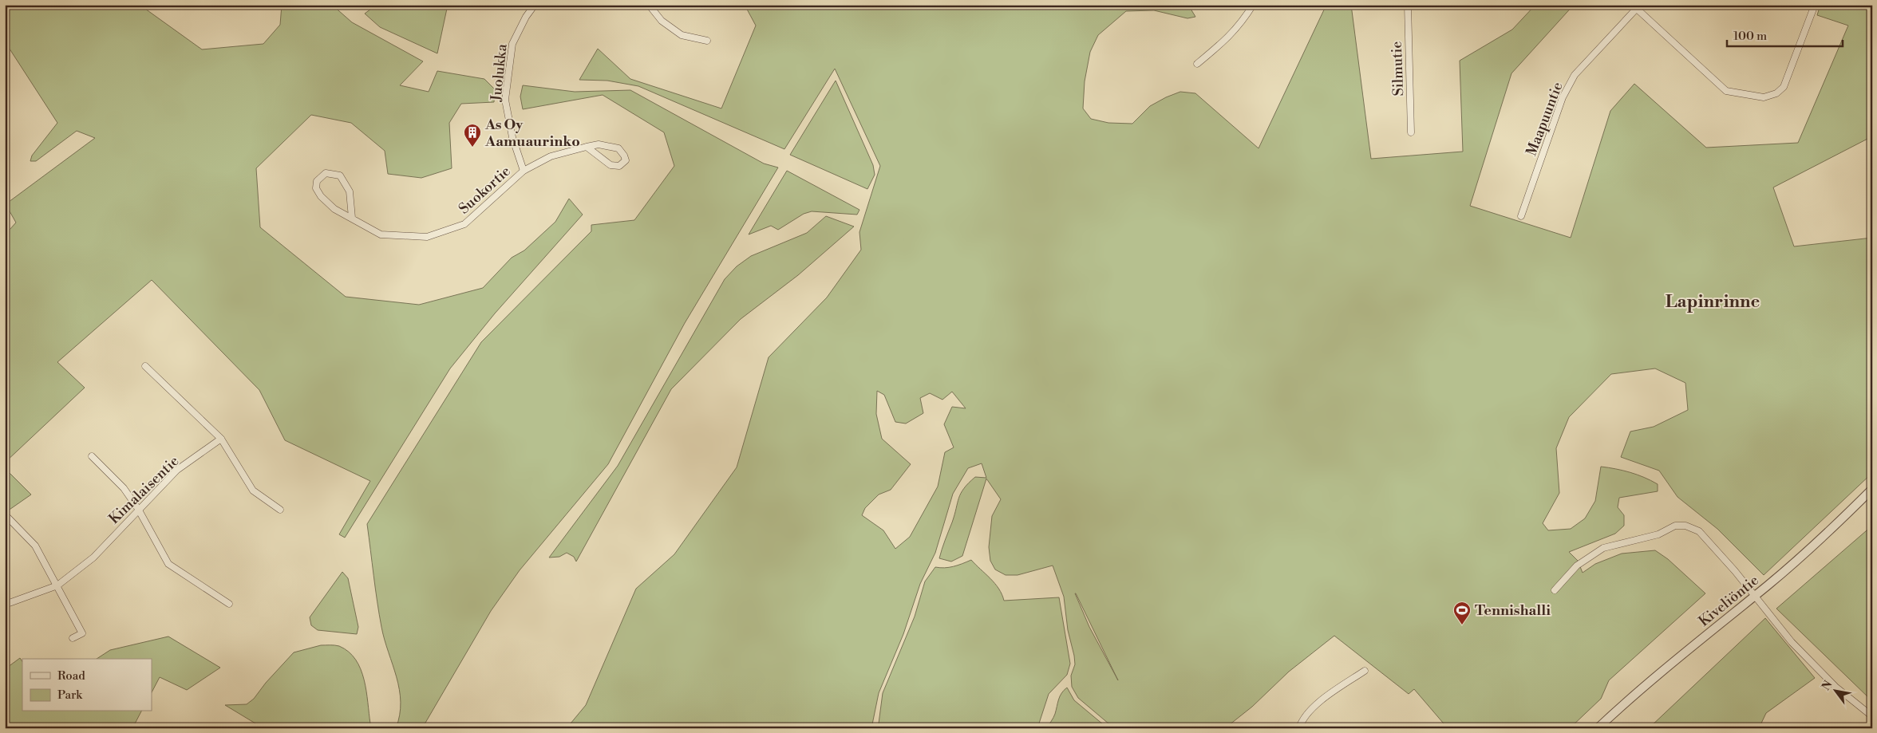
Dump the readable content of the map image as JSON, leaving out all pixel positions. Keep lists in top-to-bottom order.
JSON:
{
  "streets": {
    "street": [
      "Silmutie",
      "Juolukka",
      "Maapuuntie",
      "Suokortie",
      "Kimalaisentie",
      "Kiveliöntie"
    ]
  },
  "crossings": [
    ["Juolukka", "Suokortie"]
  ],
  "districts": ["Lapinrinne"],
  "places": {
    "building": ["As Oy Aamuaurinko"],
    "sports": ["Tennishalli"]
  },
  "legend": ["Road", "Park"],
  "scale_bar": "100 m",
  "north": "top left"
}
